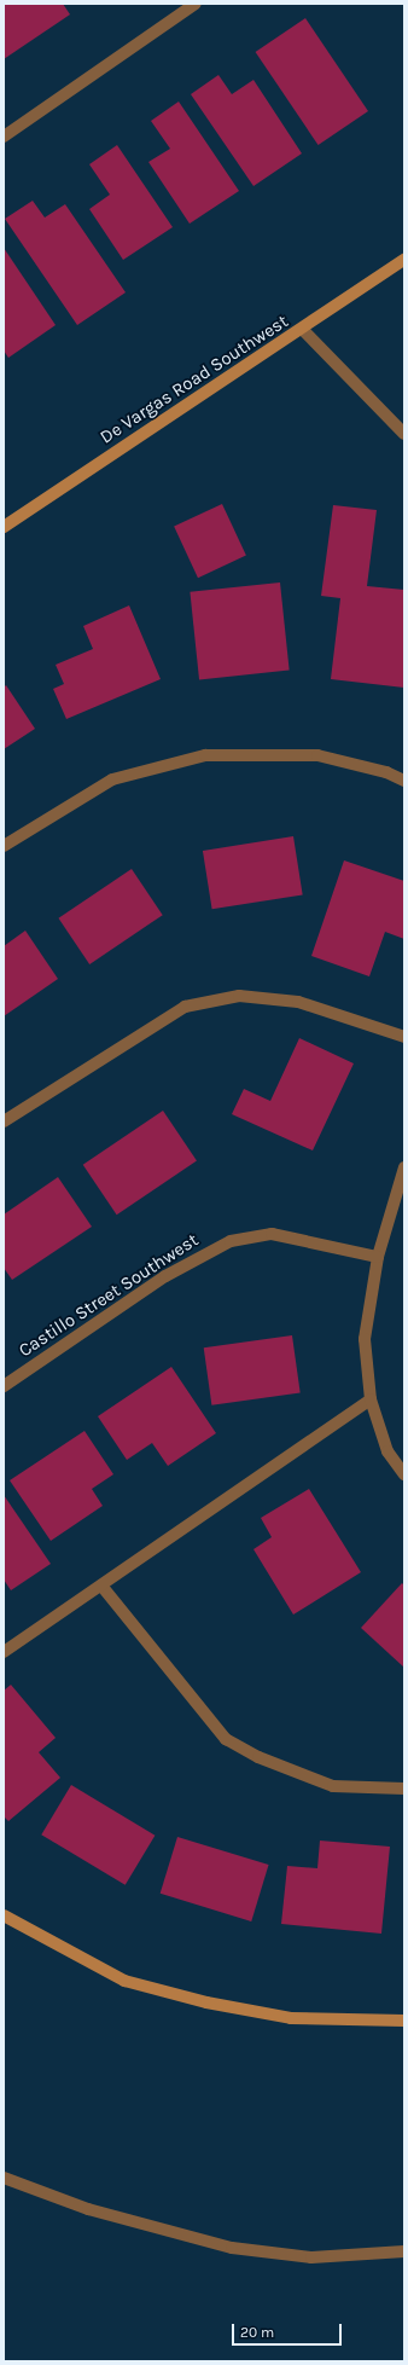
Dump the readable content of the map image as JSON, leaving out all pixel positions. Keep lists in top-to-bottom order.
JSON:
{
  "streets": {
    "street": ["De Vargas Road Southwest", "Castillo Street Southwest"]
  },
  "scale_bar": "20 m"
}
